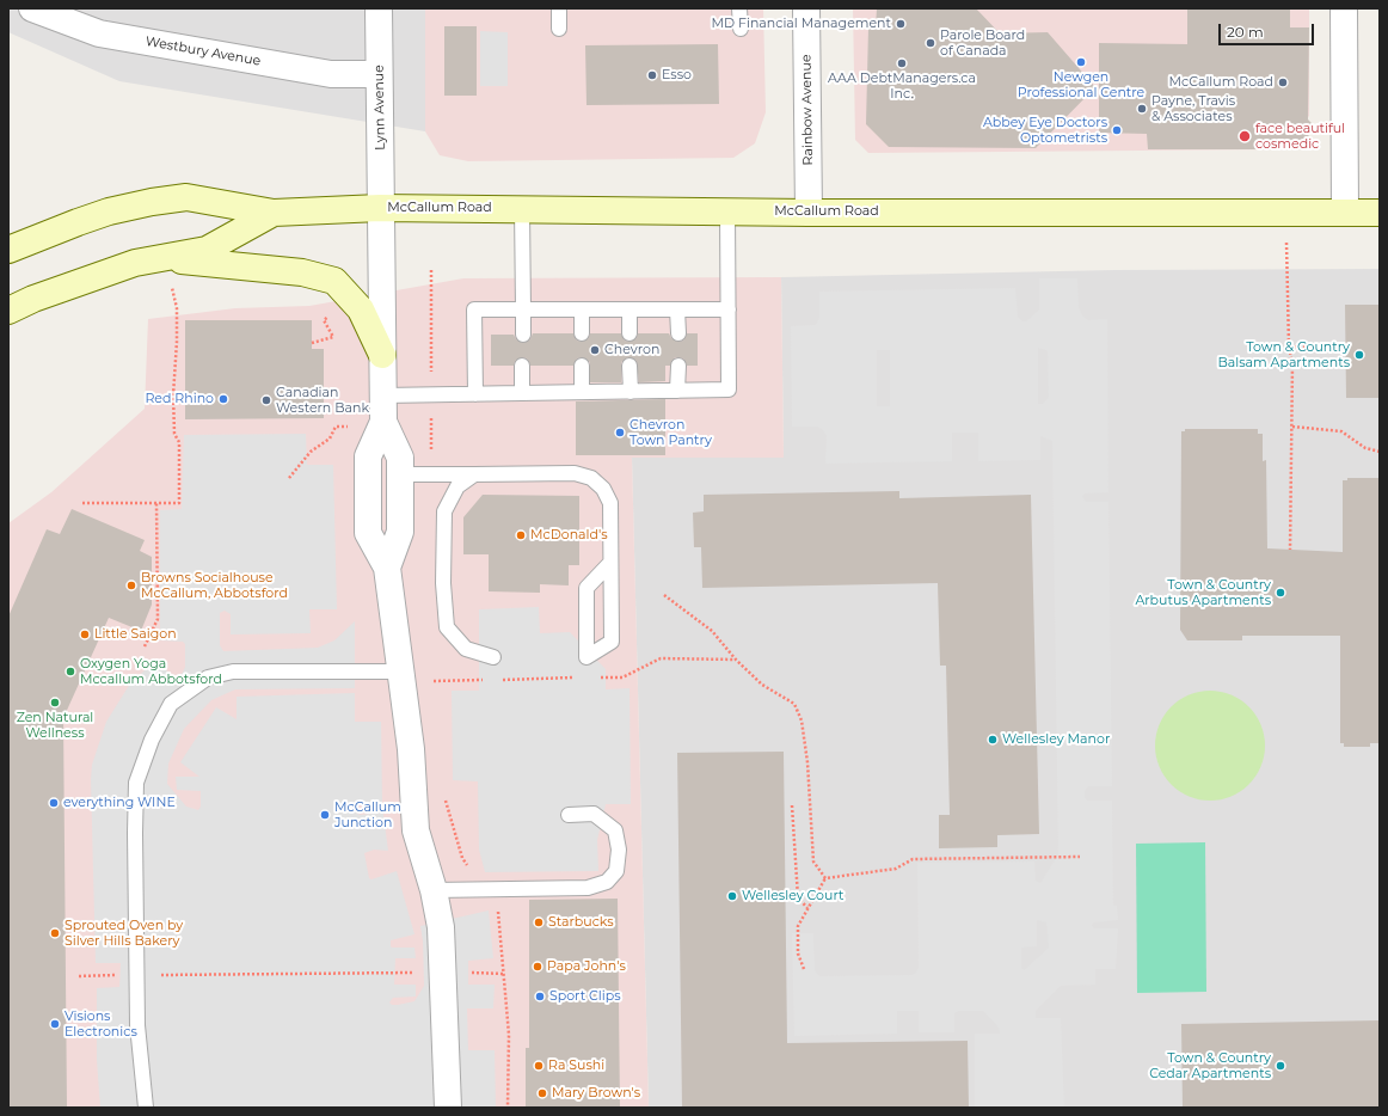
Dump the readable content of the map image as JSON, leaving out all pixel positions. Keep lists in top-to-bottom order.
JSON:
{
  "streets": {
    "main road": ["McCallum Road"],
    "street": ["Westbury Avenue", "Lynn Avenue", "Rainbow Avenue"]
  },
  "crossings": [
    ["Westbury Avenue", "Lynn Avenue"],
    ["Lynn Avenue", "McCallum Road"],
    ["Rainbow Avenue", "McCallum Road"]
  ],
  "places": [
    "MD Financial Management",
    "Parole Board of Canada",
    "Newgen Professional Centre",
    "AAA DebtManagers.ca Inc.",
    "Esso",
    "McCallum Road",
    "Payne, Travis & Associates",
    "Abbey Eye Doctors Optometrists",
    "face beautiful cosmedic",
    "Chevron",
    "Town & Country Balsam Apartments",
    "Red Rhino",
    "Canadian Western Bank",
    "Chevron Town Pantry",
    "McDonald's",
    "Browns Socialhouse McCallum, Abbotsford",
    "Town & Country Arbutus Apartments",
    "Little Saigon",
    "Oxygen Yoga Mccallum Abbotsford",
    "Zen Natural Wellness",
    "Wellesley Manor",
    "everything WINE",
    "McCallum Junction",
    "Wellesley Court",
    "Starbucks",
    "Sprouted Oven by Silver Hills Bakery",
    "Papa John's",
    "Sport Clips",
    "Visions Electronics",
    "Ra Sushi",
    "Town & Country Cedar Apartments",
    "Mary Brown's"
  ],
  "scale_bar": "20 m"
}
